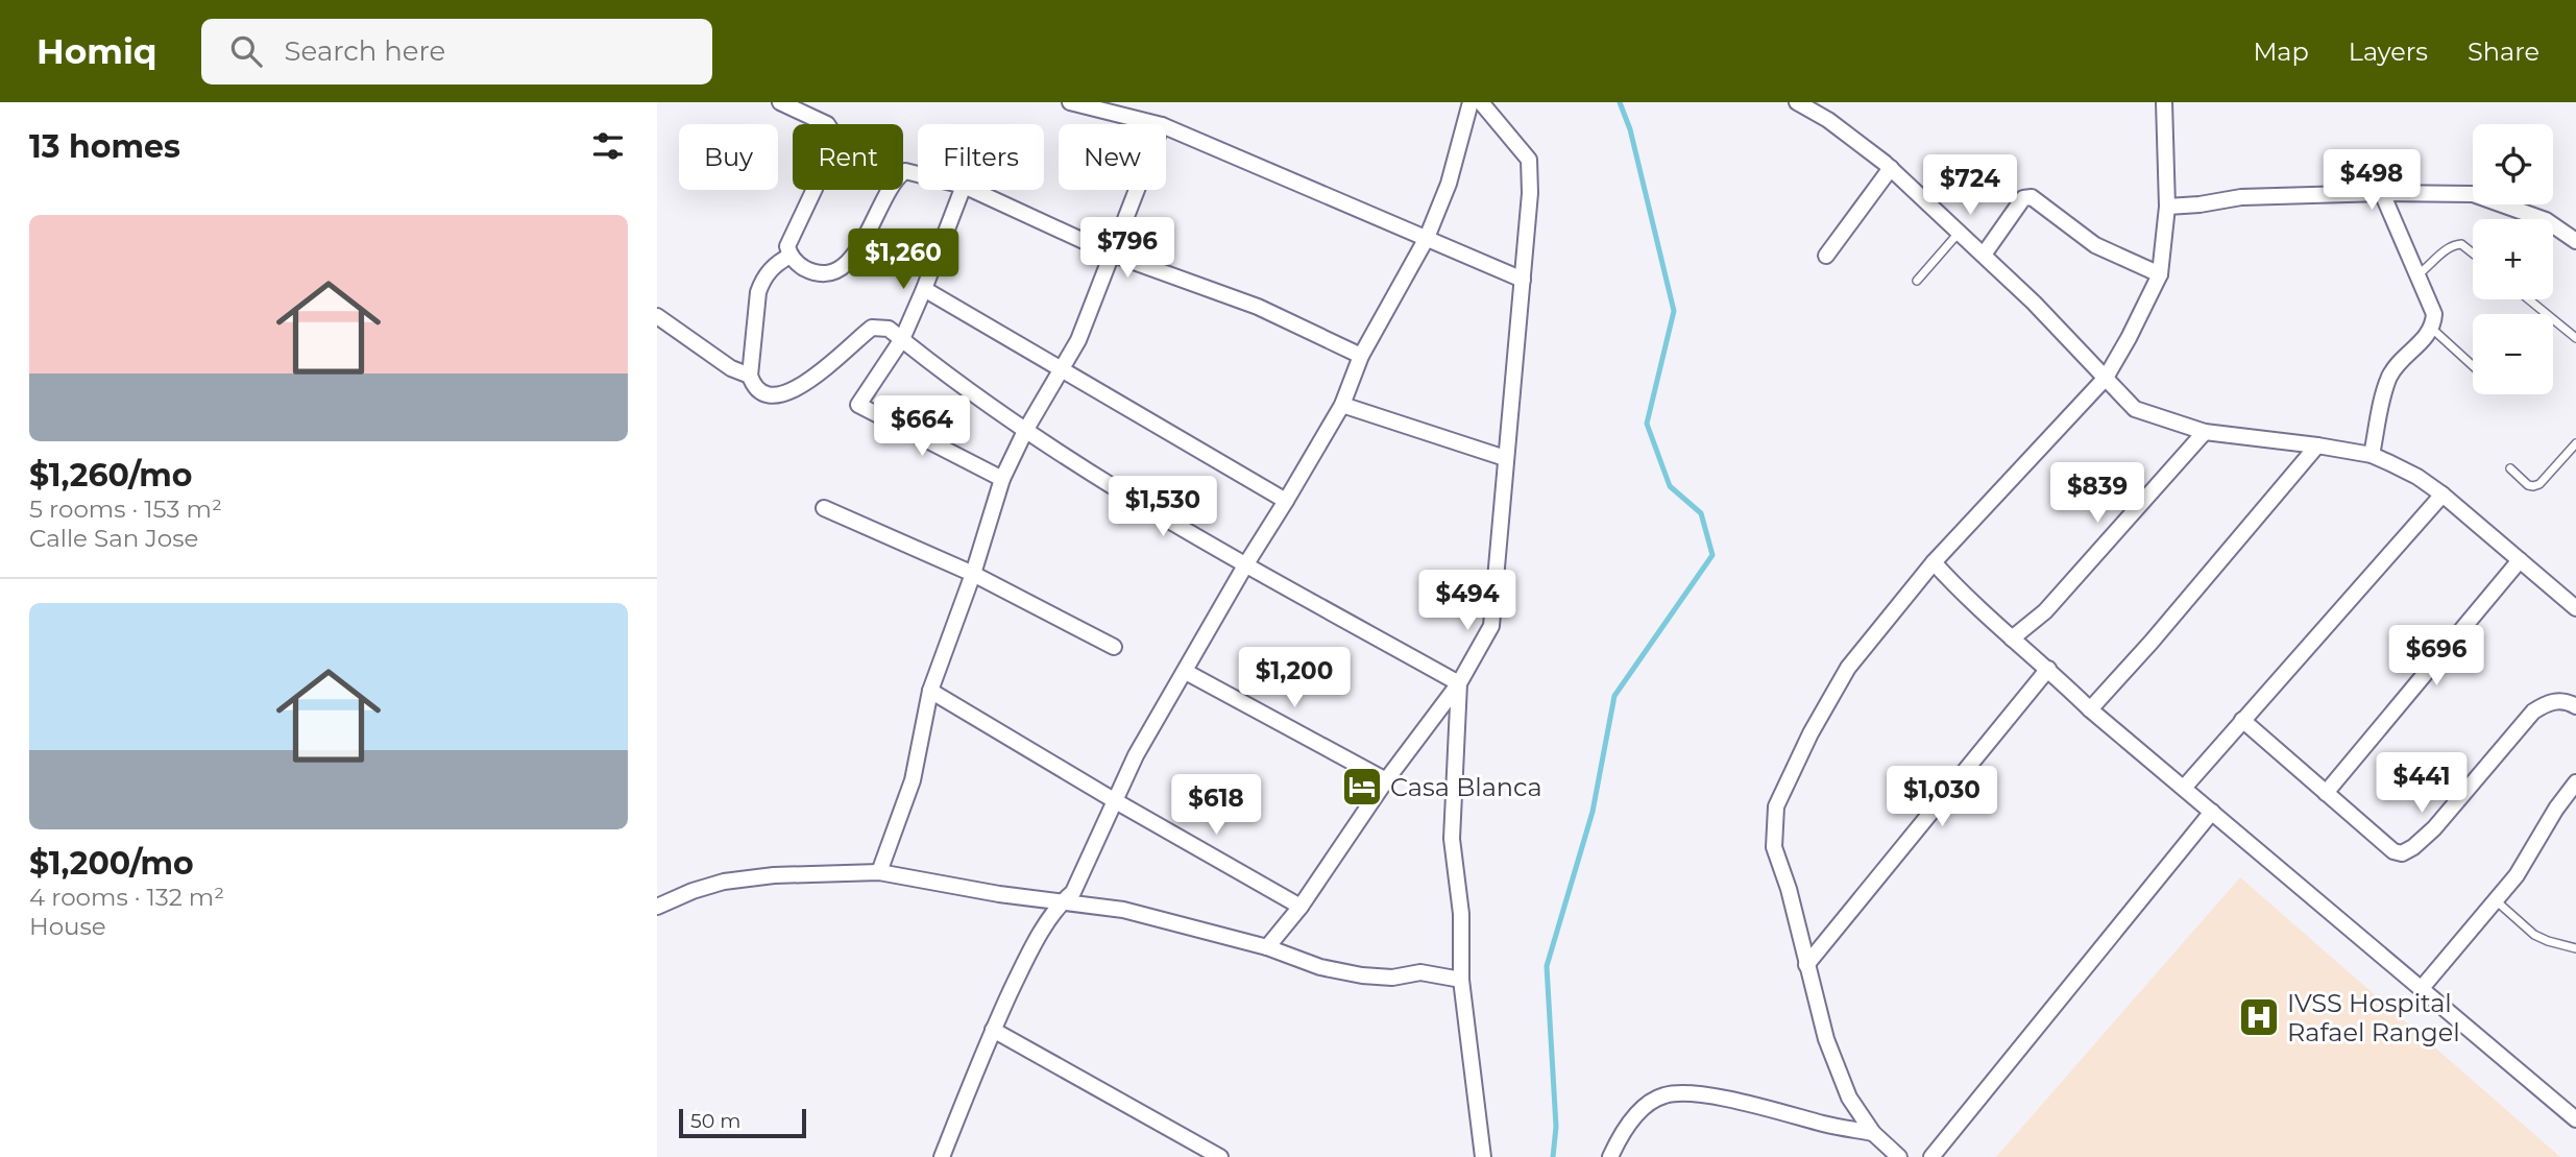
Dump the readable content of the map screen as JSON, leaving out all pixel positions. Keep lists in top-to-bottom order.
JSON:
{
  "places": {
    "hotel": ["Casa Blanca"],
    "hospital": ["IVSS Hospital Rafael Rangel"]
  },
  "scale_bar": "50 m",
  "page": {
    "header": "Homiq",
    "search": "Search here",
    "nav": ["Map", "Layers", "Share"],
    "heading": "13 homes",
    "map_buttons": ["+", "−"],
    "chip": [
      "Buy",
      "Rent",
      "Filters",
      "New"
    ],
    "price": [
      "$498",
      "$724",
      "$796",
      "$1,260",
      "$664",
      "$839",
      "$1,530",
      "$494",
      "$696",
      "$1,200",
      "$441",
      "$1,030",
      "$618"
    ],
    "list": [
      {
        "name": "$1,260/mo",
        "note": "5 rooms · 153 m² · Calle San Jose"
      },
      {
        "name": "$1,200/mo",
        "note": "4 rooms · 132 m² · House"
      }
    ],
    "scale": "50 m"
  }
}
